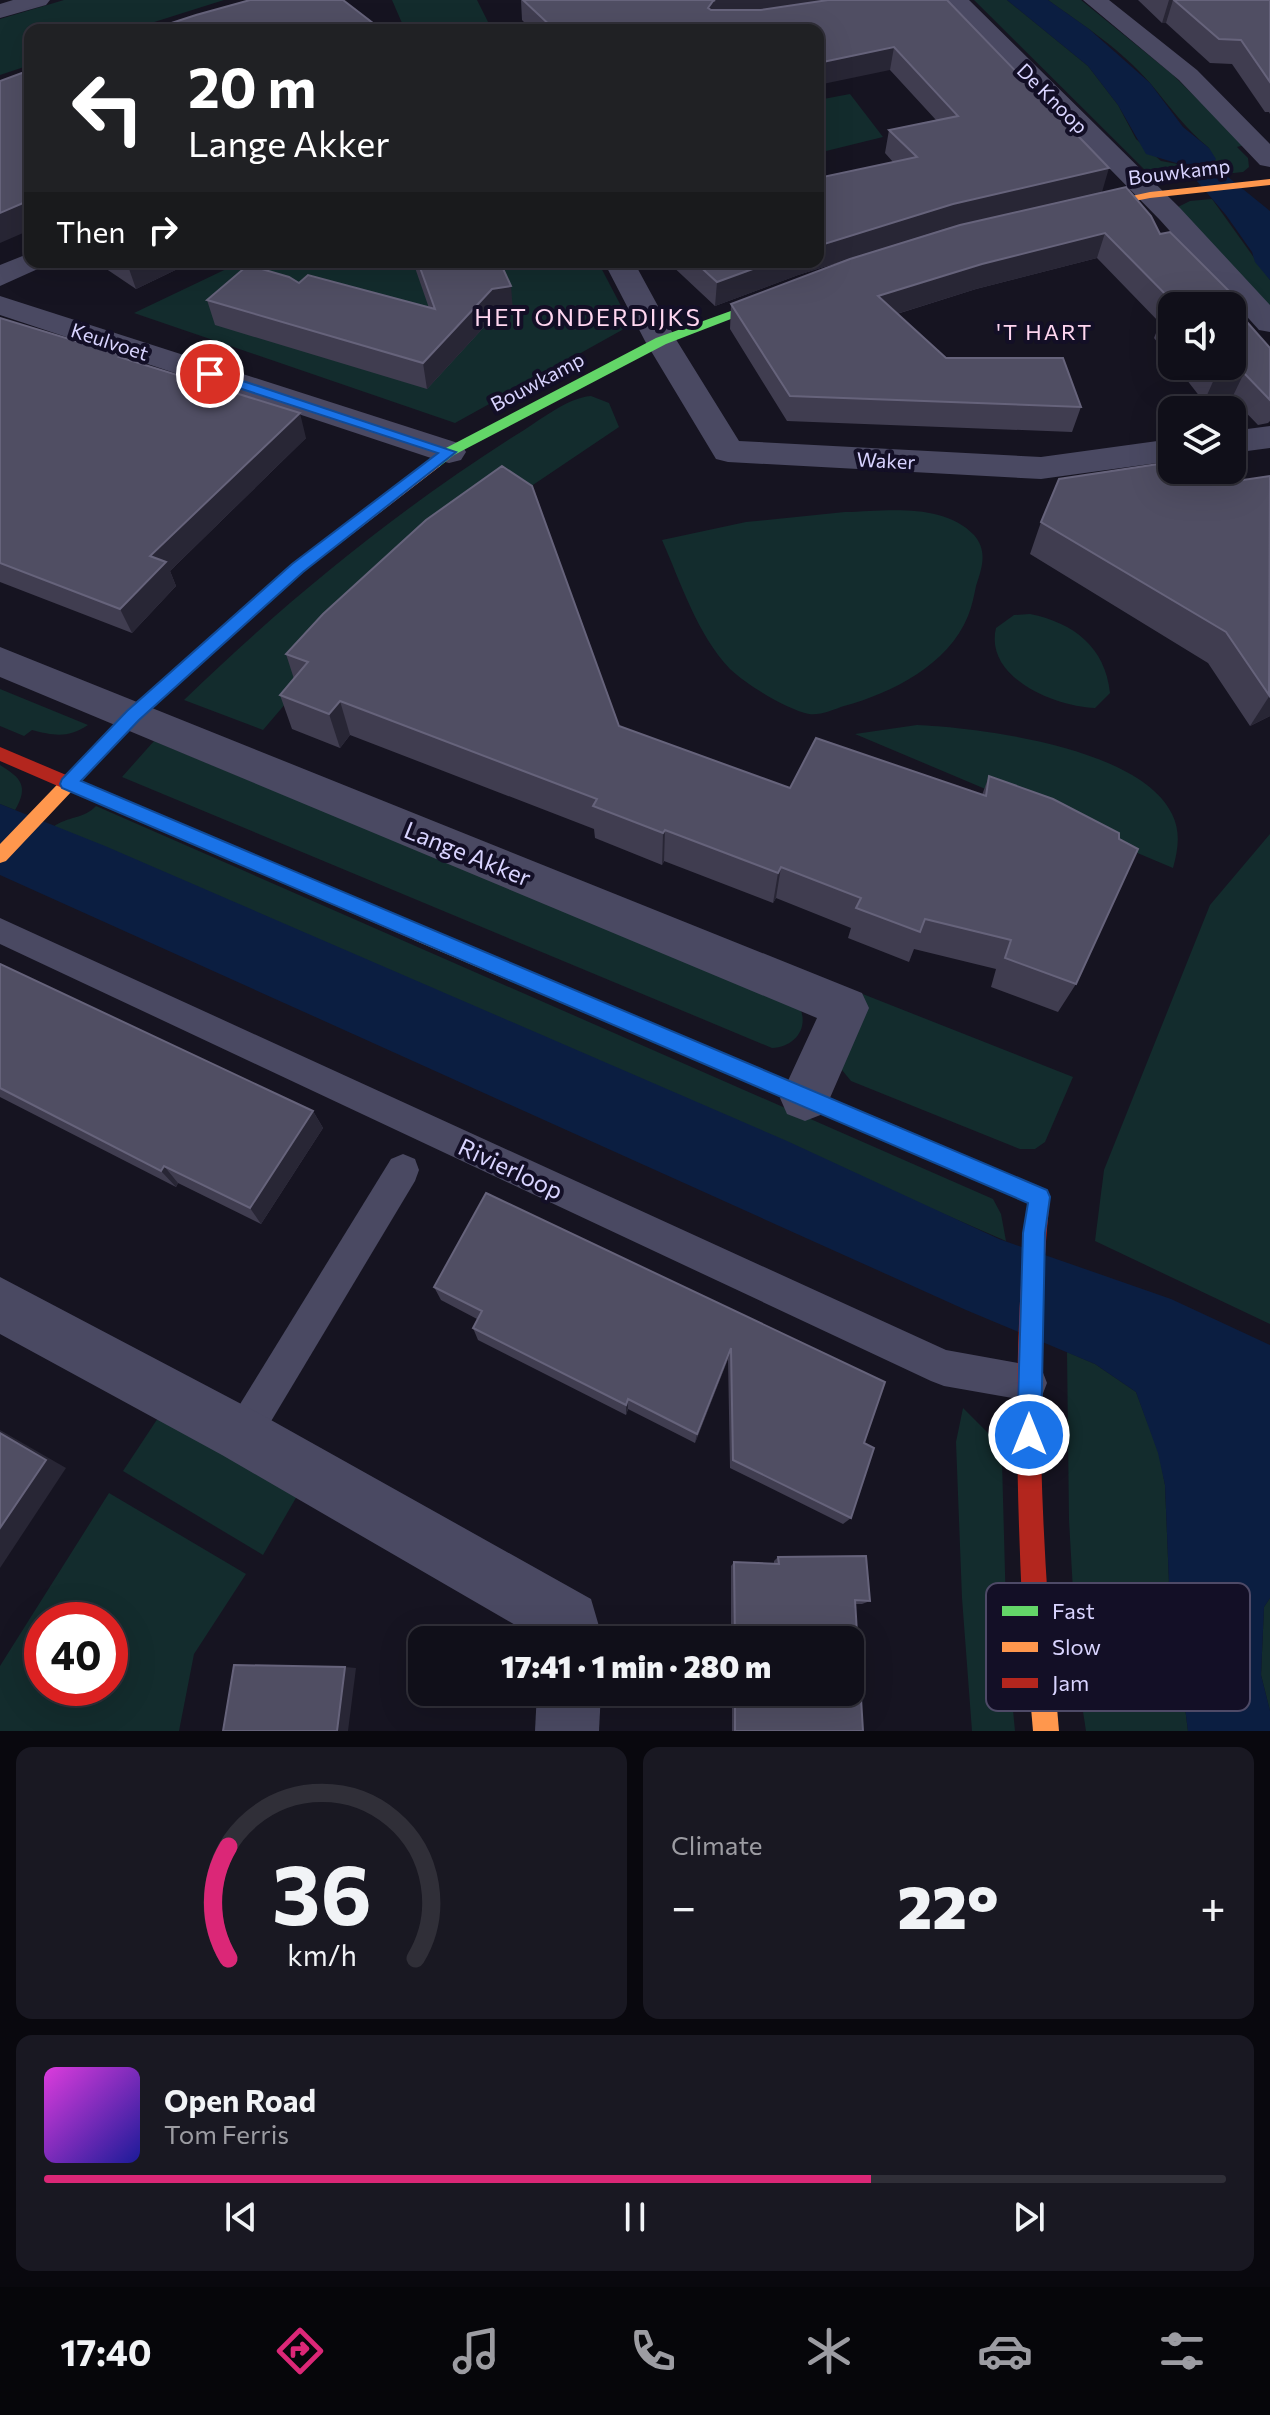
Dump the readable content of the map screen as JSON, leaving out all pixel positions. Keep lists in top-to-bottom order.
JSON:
{
  "streets": {
    "street": [
      "De Knoop",
      "Bouwkamp",
      "Keulvoet",
      "Waker",
      "Lange Akker"
    ],
    "lane": ["Rivierloop"]
  },
  "crossings": [
    ["De Knoop", "Bouwkamp"],
    ["Bouwkamp", "Keulvoet"],
    ["Bouwkamp", "Waker"],
    ["Bouwkamp", "Lange Akker"]
  ],
  "districts": ["HET ONDERDIJKS", "'T HART"],
  "legend": ["Fast", "Slow", "Jam"],
  "page": {
    "turn": ["20 m", "Lange Akker"],
    "then": "Then",
    "limit": "40",
    "trip": "17:41 · 1 min · 280 m",
    "tile": "Climate",
    "heat": ["−", "22°", "+"],
    "song": ["Open Road", "Tom Ferris"],
    "tabs": "17:40",
    "gauge": ["36", "km/h"]
  }
}
